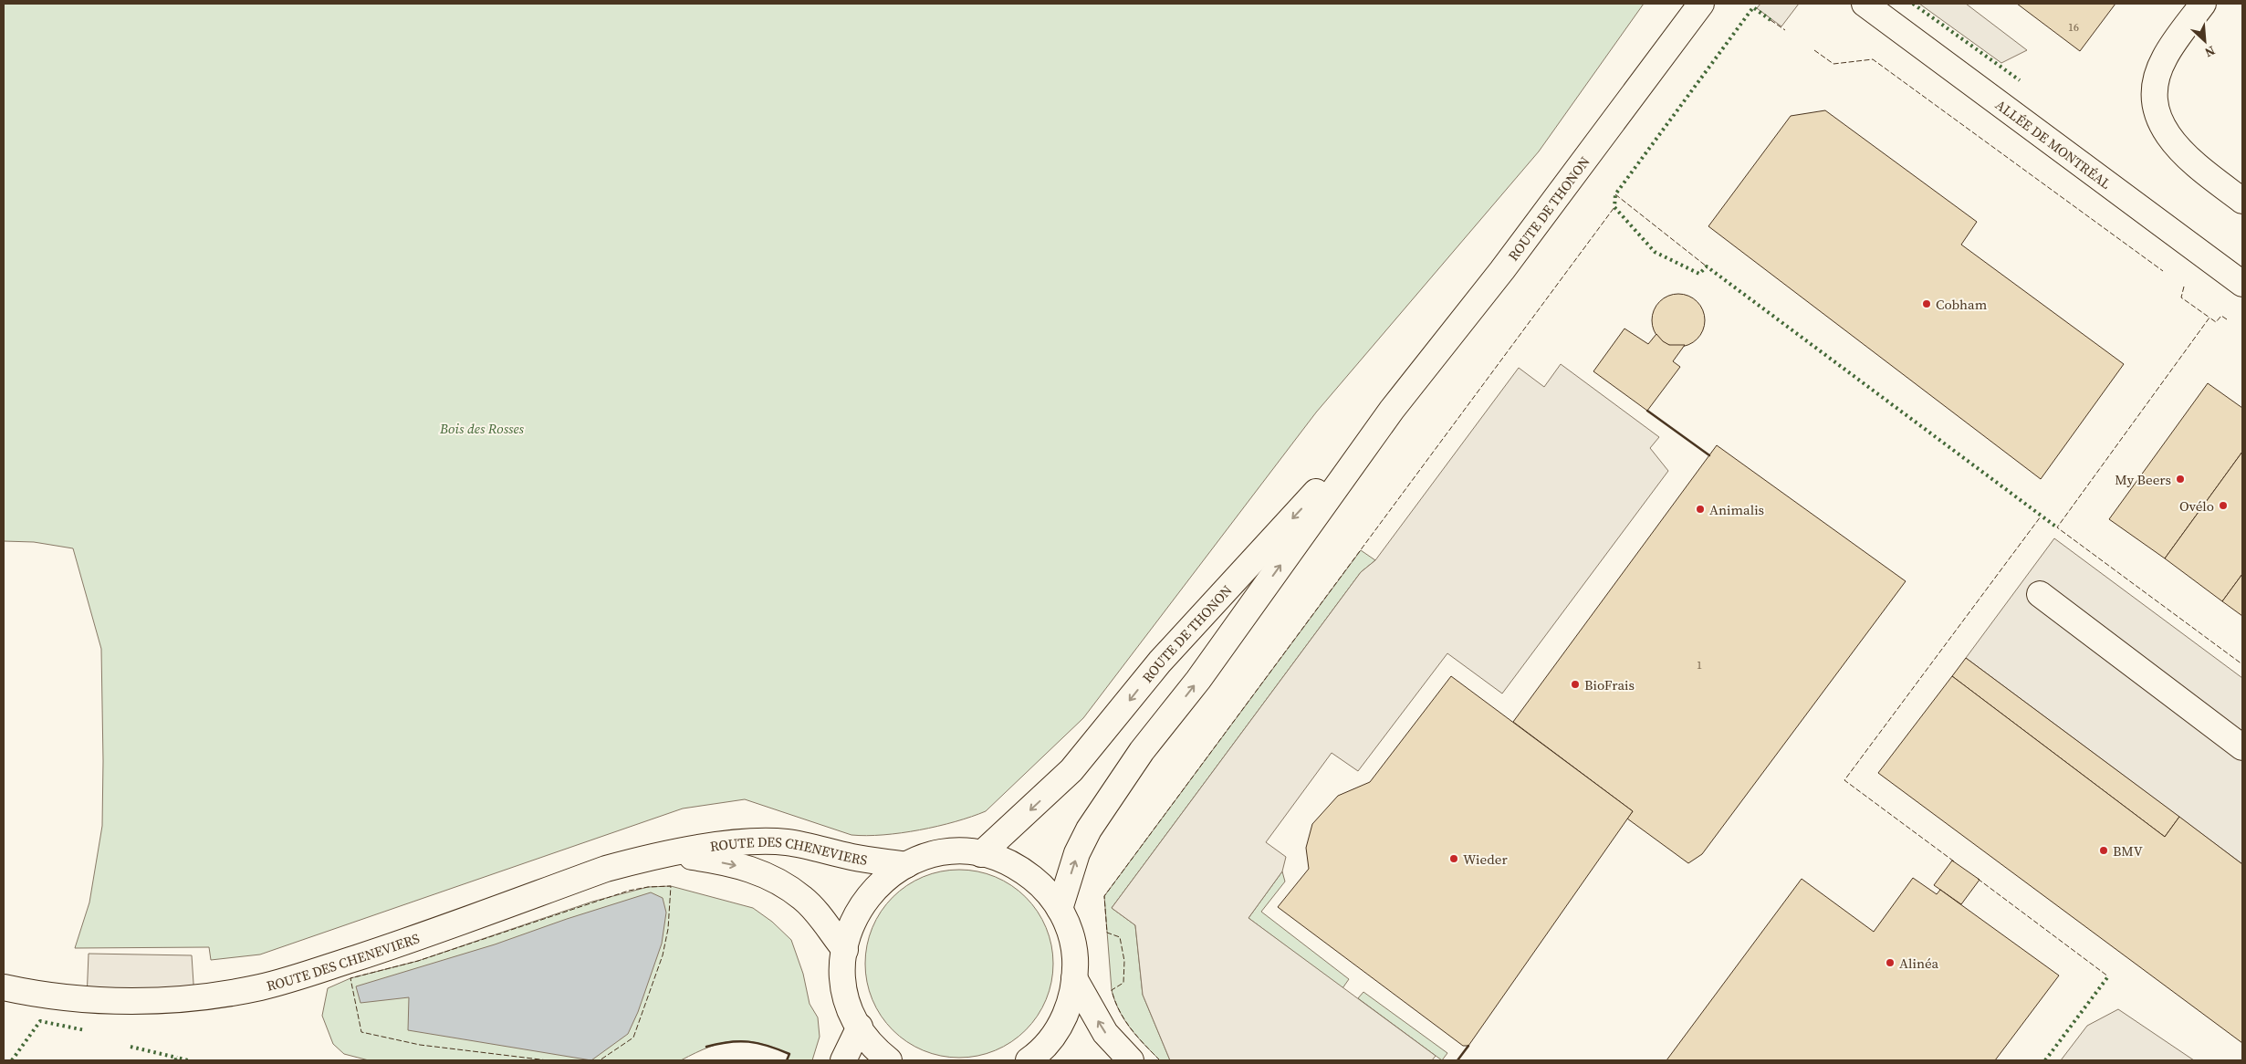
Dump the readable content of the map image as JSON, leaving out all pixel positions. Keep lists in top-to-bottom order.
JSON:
{
  "streets": {
    "main road": ["ALLÉE DE MONTRÉAL", "ROUTE DE THONON", "ROUTE DES CHENEVIERS"]
  },
  "parks": ["Bois des Rosses"],
  "places": [
    "Cobham",
    "My Beers",
    "Ovélo",
    "Animalis",
    "BioFrais",
    "BMV",
    "Wieder",
    "Alinéa"
  ],
  "house_numbers": ["16", "1"],
  "north": "bottom right"
}
